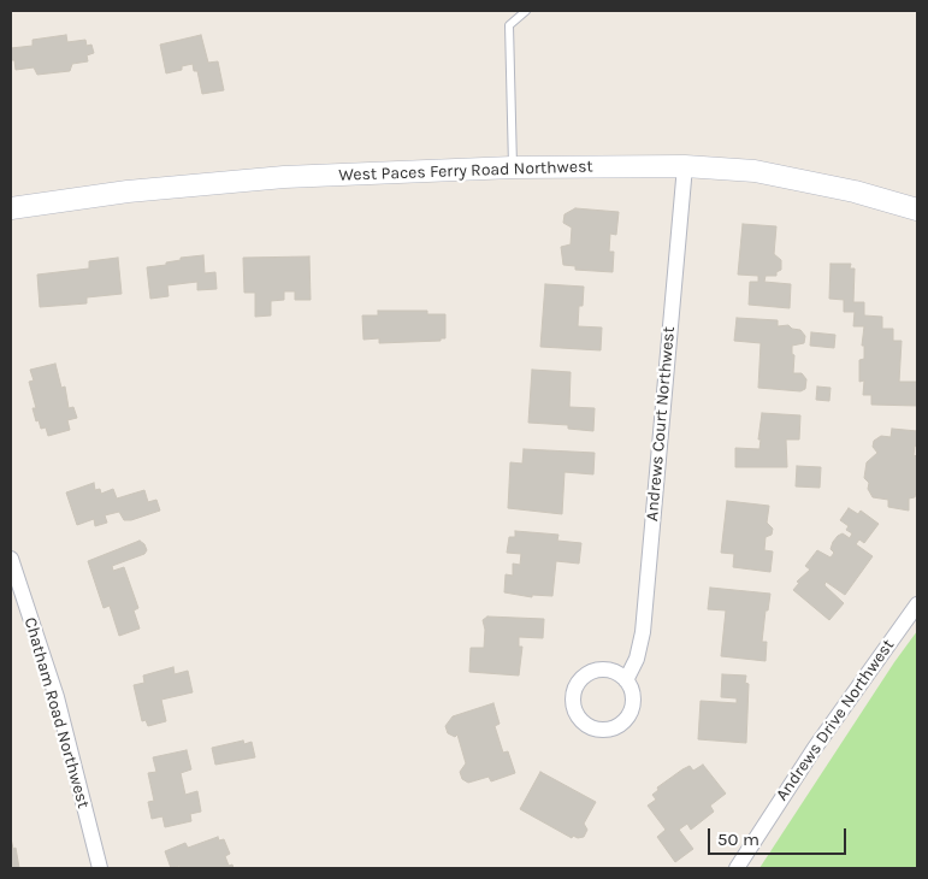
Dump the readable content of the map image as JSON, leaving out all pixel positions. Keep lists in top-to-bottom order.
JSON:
{
  "streets": {
    "main road": ["West Paces Ferry Road Northwest"],
    "street": ["Andrews Court Northwest", "Chatham Road Northwest", "Andrews Drive Northwest"]
  },
  "crossings": [
    ["West Paces Ferry Road Northwest", "Andrews Court Northwest"]
  ],
  "scale_bar": "50 m"
}
